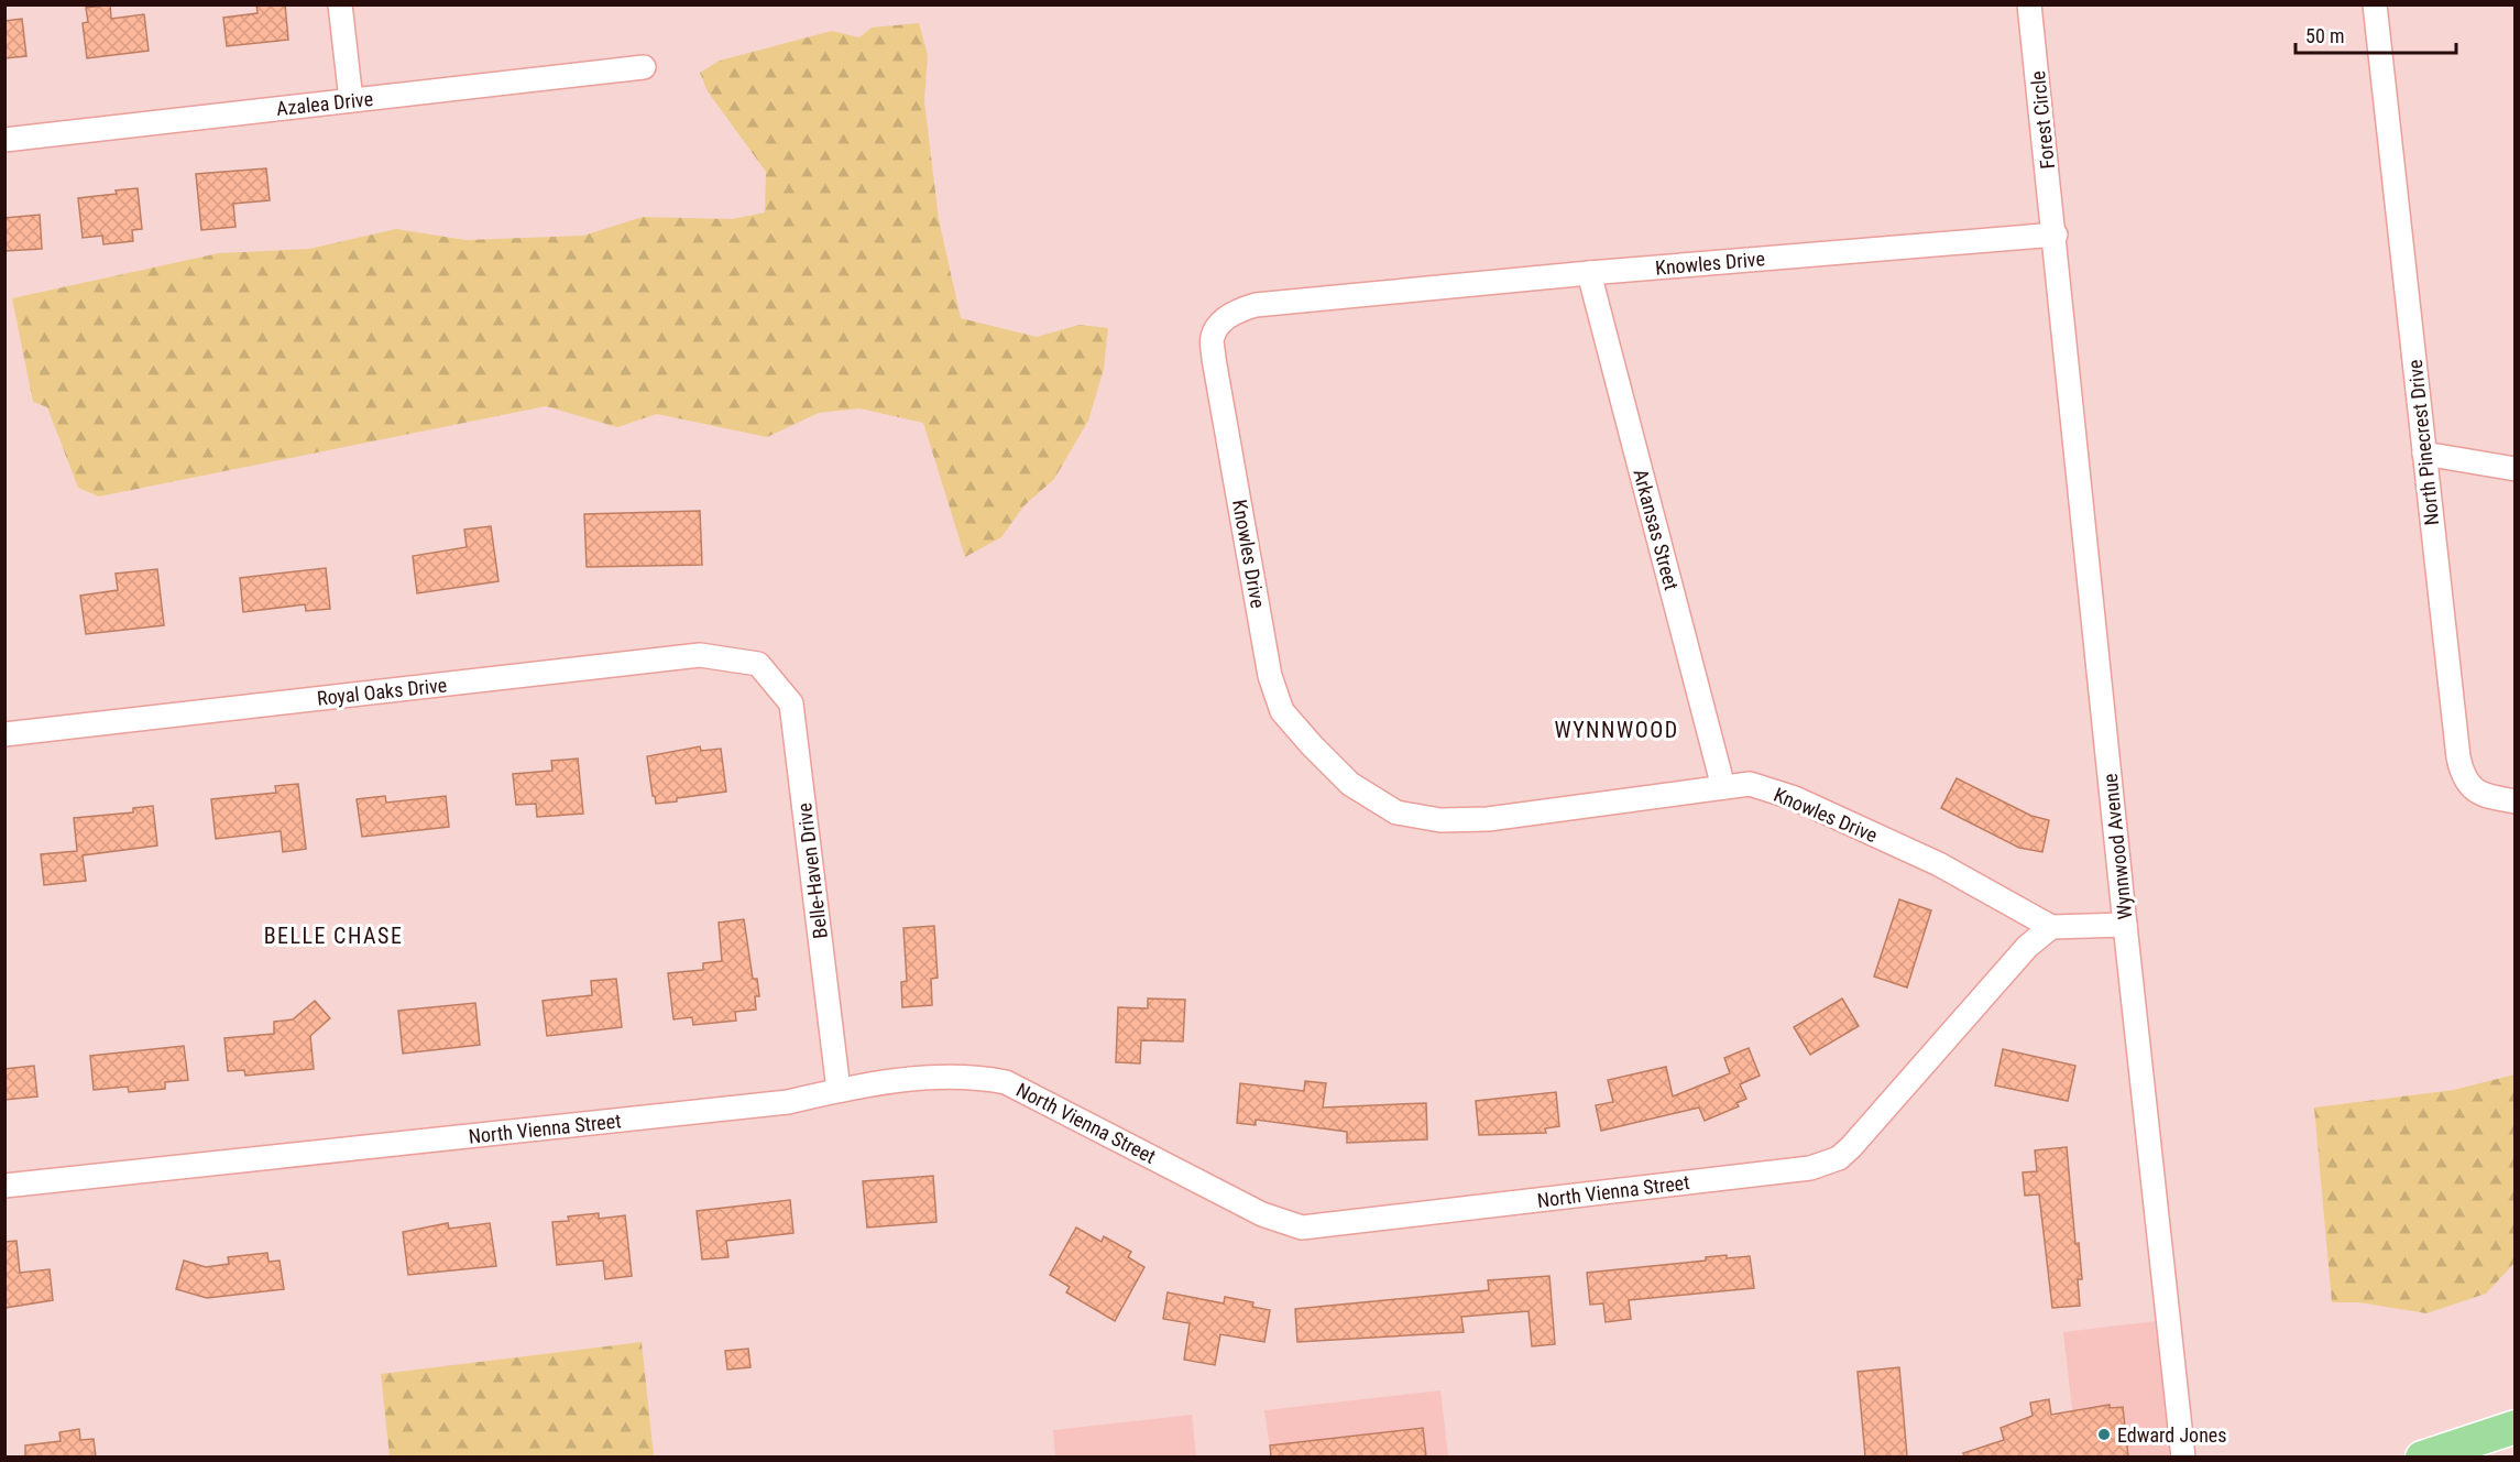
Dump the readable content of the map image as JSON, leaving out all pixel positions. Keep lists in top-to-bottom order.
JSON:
{
  "streets": {
    "street": [
      "Azalea Drive",
      "Forest Circle",
      "Knowles Drive",
      "North Pinecrest Drive",
      "Arkansas Street",
      "Royal Oaks Drive",
      "Wynnwood Avenue",
      "Belle-Haven Drive",
      "North Vienna Street"
    ]
  },
  "crossings": [
    ["Forest Circle", "Knowles Drive"],
    ["Forest Circle", "Wynnwood Avenue"],
    ["Knowles Drive", "Arkansas Street"],
    ["Knowles Drive", "Wynnwood Avenue"],
    ["Knowles Drive", "North Vienna Street"],
    ["Royal Oaks Drive", "Belle-Haven Drive"],
    ["Belle-Haven Drive", "North Vienna Street"]
  ],
  "districts": ["WYNNWOOD", "BELLE CHASE"],
  "places": ["Edward Jones"],
  "scale_bar": "50 m"
}
